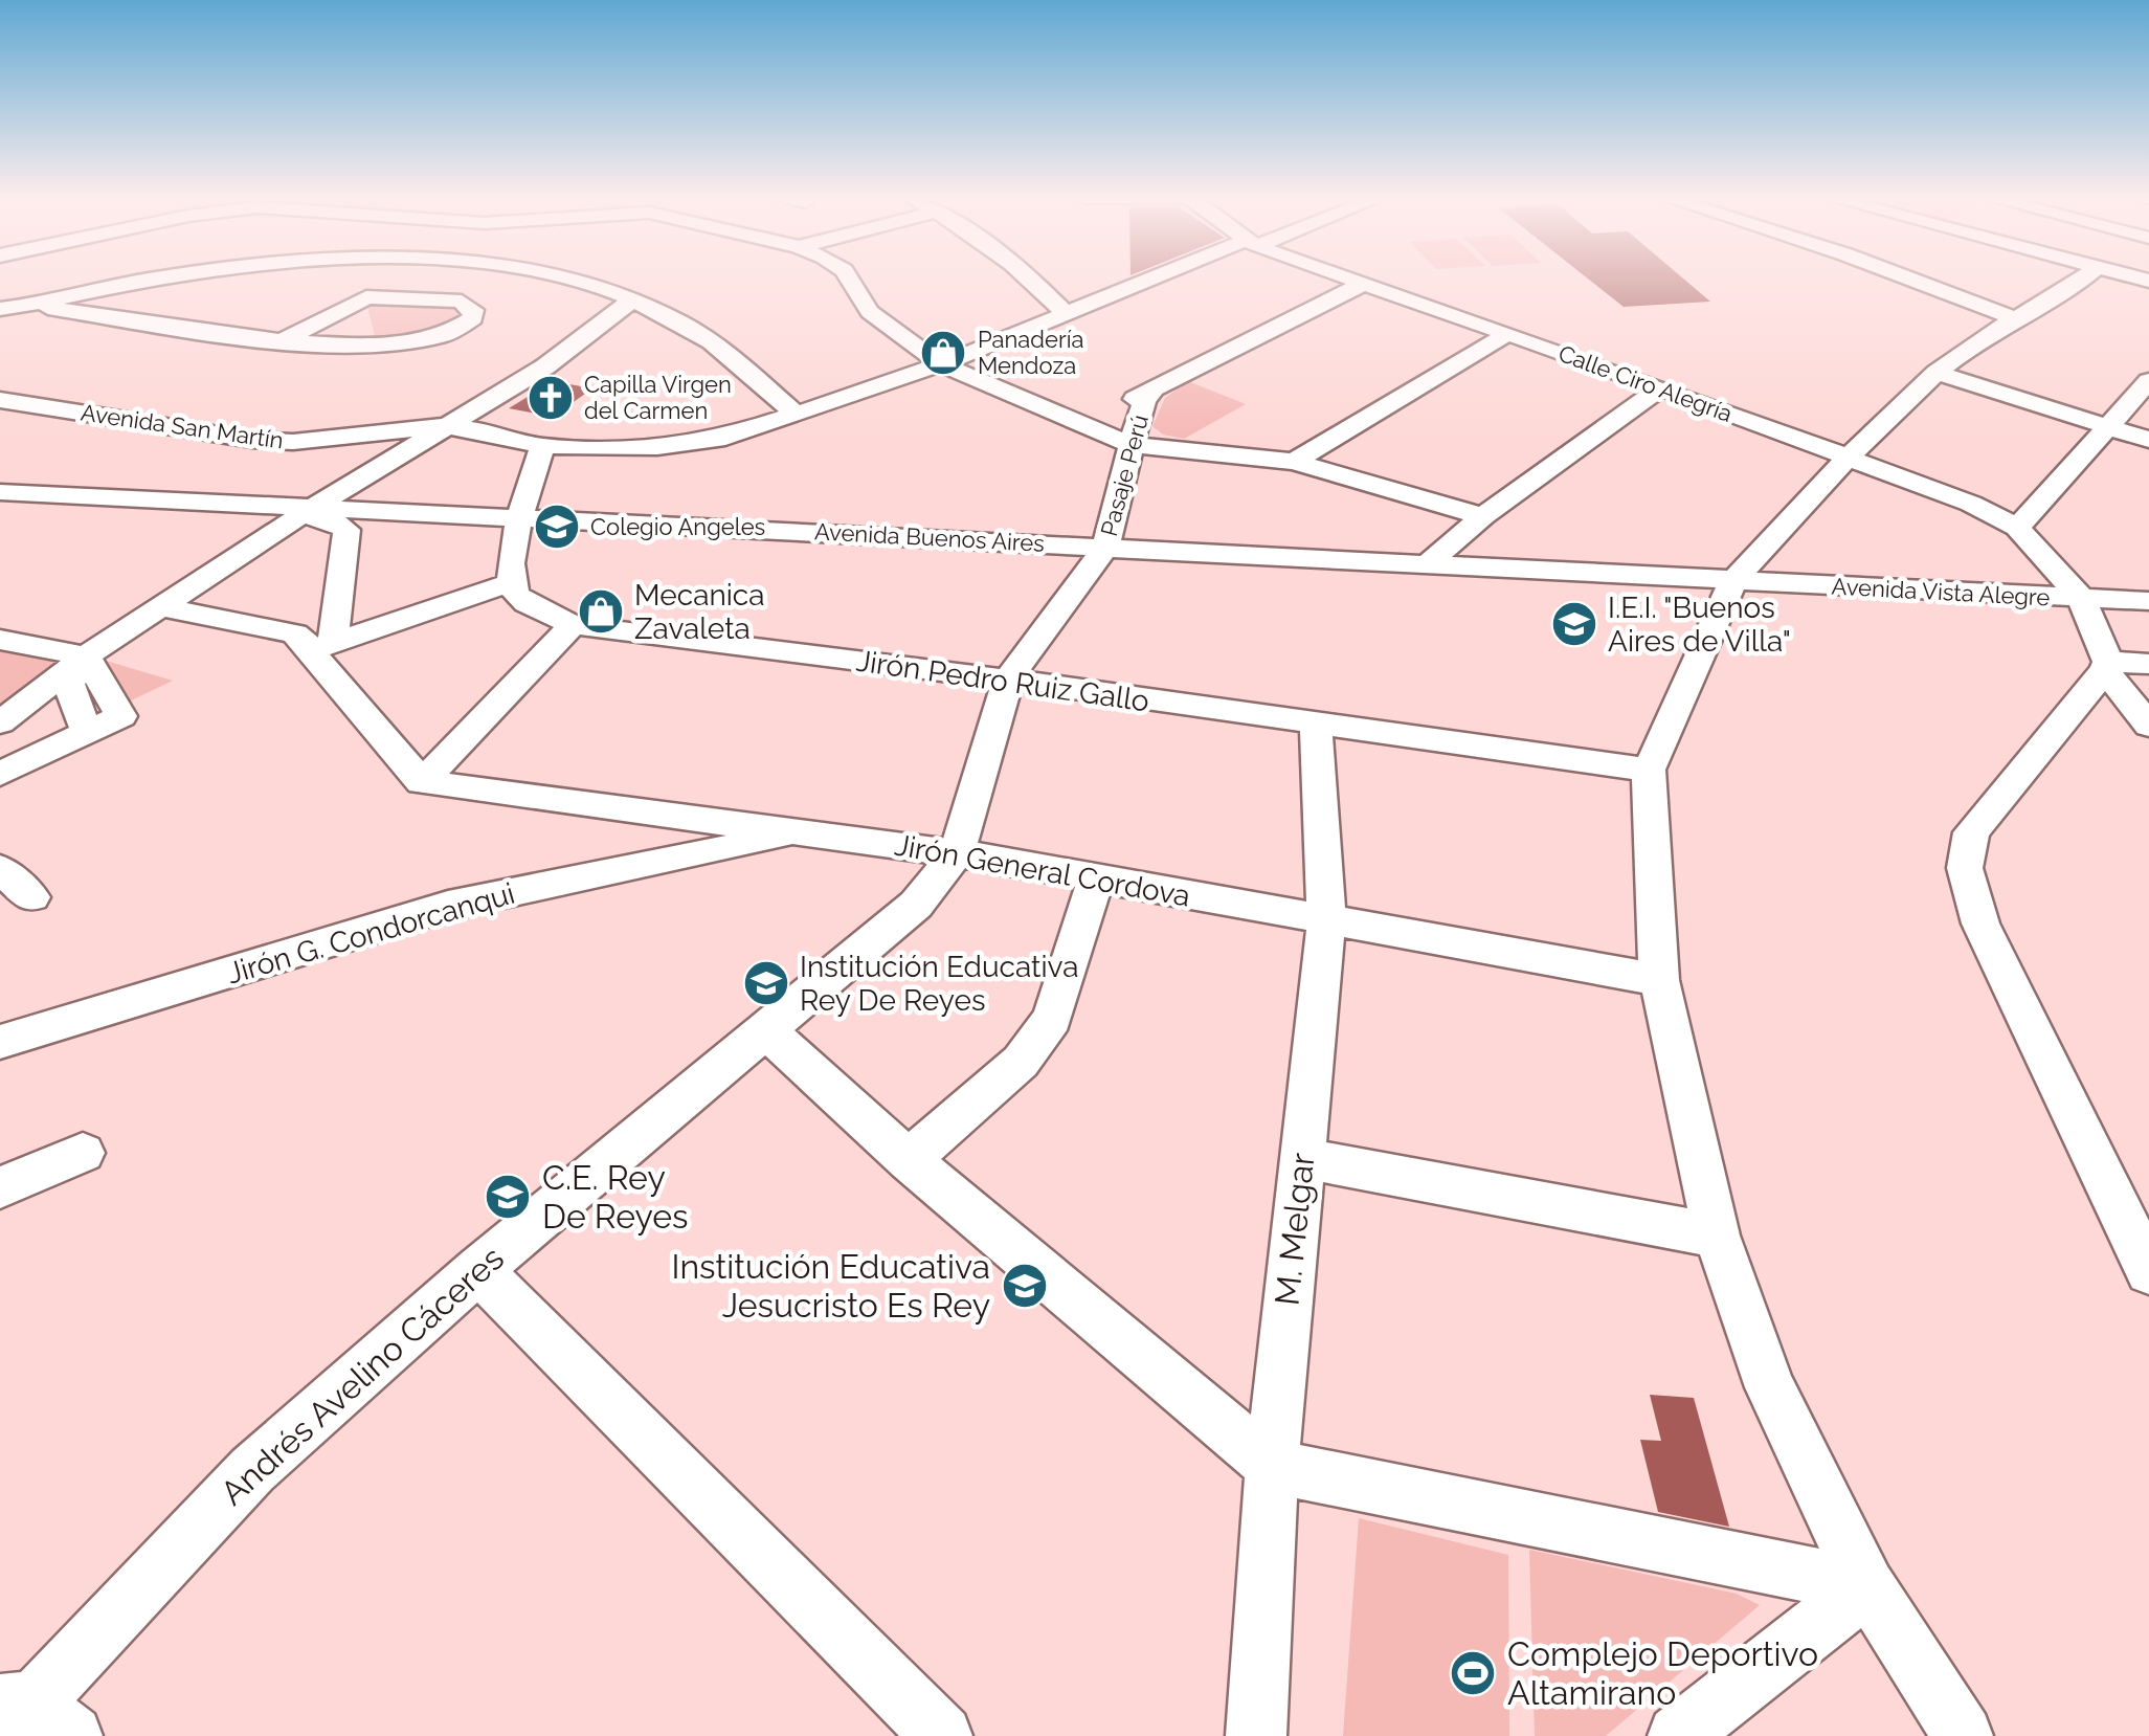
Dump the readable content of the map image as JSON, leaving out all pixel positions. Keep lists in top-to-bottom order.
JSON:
{
  "streets": {
    "street": [
      "Calle Ciro Alegría",
      "Avenida San Martín",
      "Pasaje Perú",
      "Avenida Buenos Aires",
      "Avenida Vista Alegre",
      "Jirón Pedro Ruiz Gallo",
      "Jirón General Cordova",
      "Jirón G. Condorcanqui",
      "M. Melgar",
      "Andrés Avelino Cáceres"
    ]
  },
  "crossings": [
    ["Calle Ciro Alegría", "Pasaje Perú"],
    ["Calle Ciro Alegría", "Avenida Vista Alegre"],
    ["Pasaje Perú", "Avenida Buenos Aires"],
    ["Pasaje Perú", "Andrés Avelino Cáceres"],
    ["Avenida Buenos Aires", "Avenida Vista Alegre"],
    ["Avenida Buenos Aires", "Andrés Avelino Cáceres"],
    ["Jirón Pedro Ruiz Gallo", "M. Melgar"],
    ["Jirón Pedro Ruiz Gallo", "Andrés Avelino Cáceres"],
    ["Jirón General Cordova", "Jirón G. Condorcanqui"],
    ["Jirón General Cordova", "M. Melgar"],
    ["Jirón General Cordova", "Andrés Avelino Cáceres"]
  ],
  "places": {
    "shop": ["Panadería Mendoza", "Mecanica Zavaleta"],
    "church": ["Capilla Virgen del Carmen"],
    "school or university": [
      "Colegio Angeles",
      "I.E.I. \"Buenos Aires de Villa\"",
      "Institución Educativa Rey De Reyes",
      "C.E. Rey De Reyes",
      "Institución Educativa Jesucristo Es Rey"
    ],
    "sports": ["Complejo Deportivo Altamirano"]
  }
}
